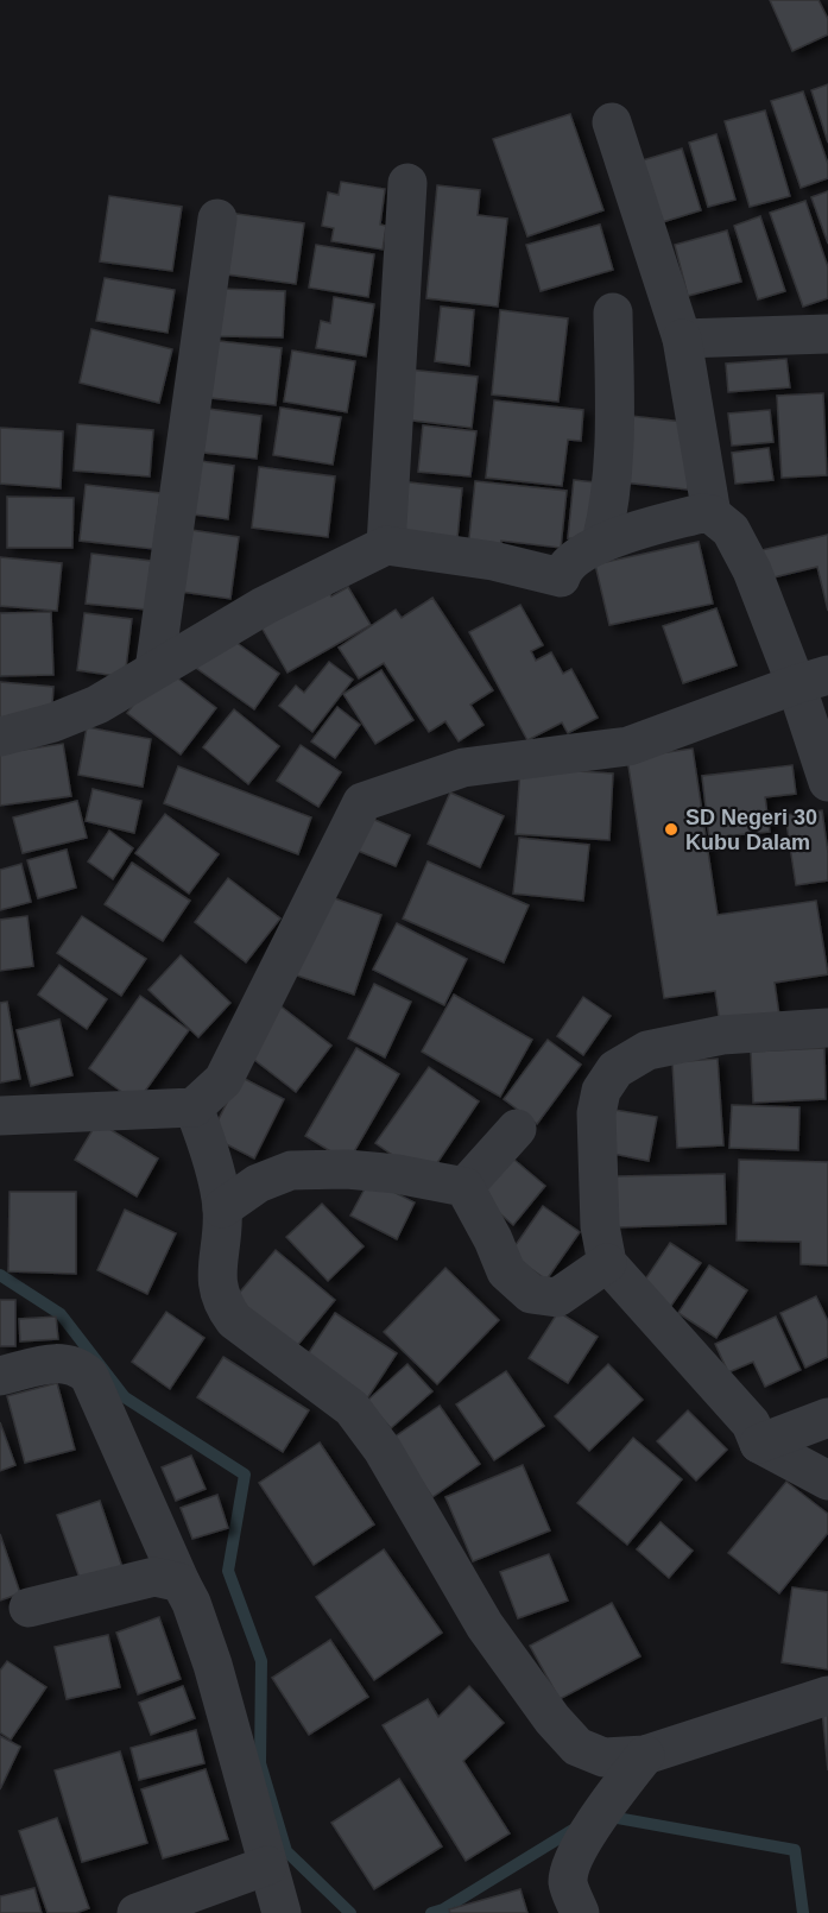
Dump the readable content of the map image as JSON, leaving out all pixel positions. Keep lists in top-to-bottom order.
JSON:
{
  "places": ["SD Negeri 30 Kubu Dalam"]
}
